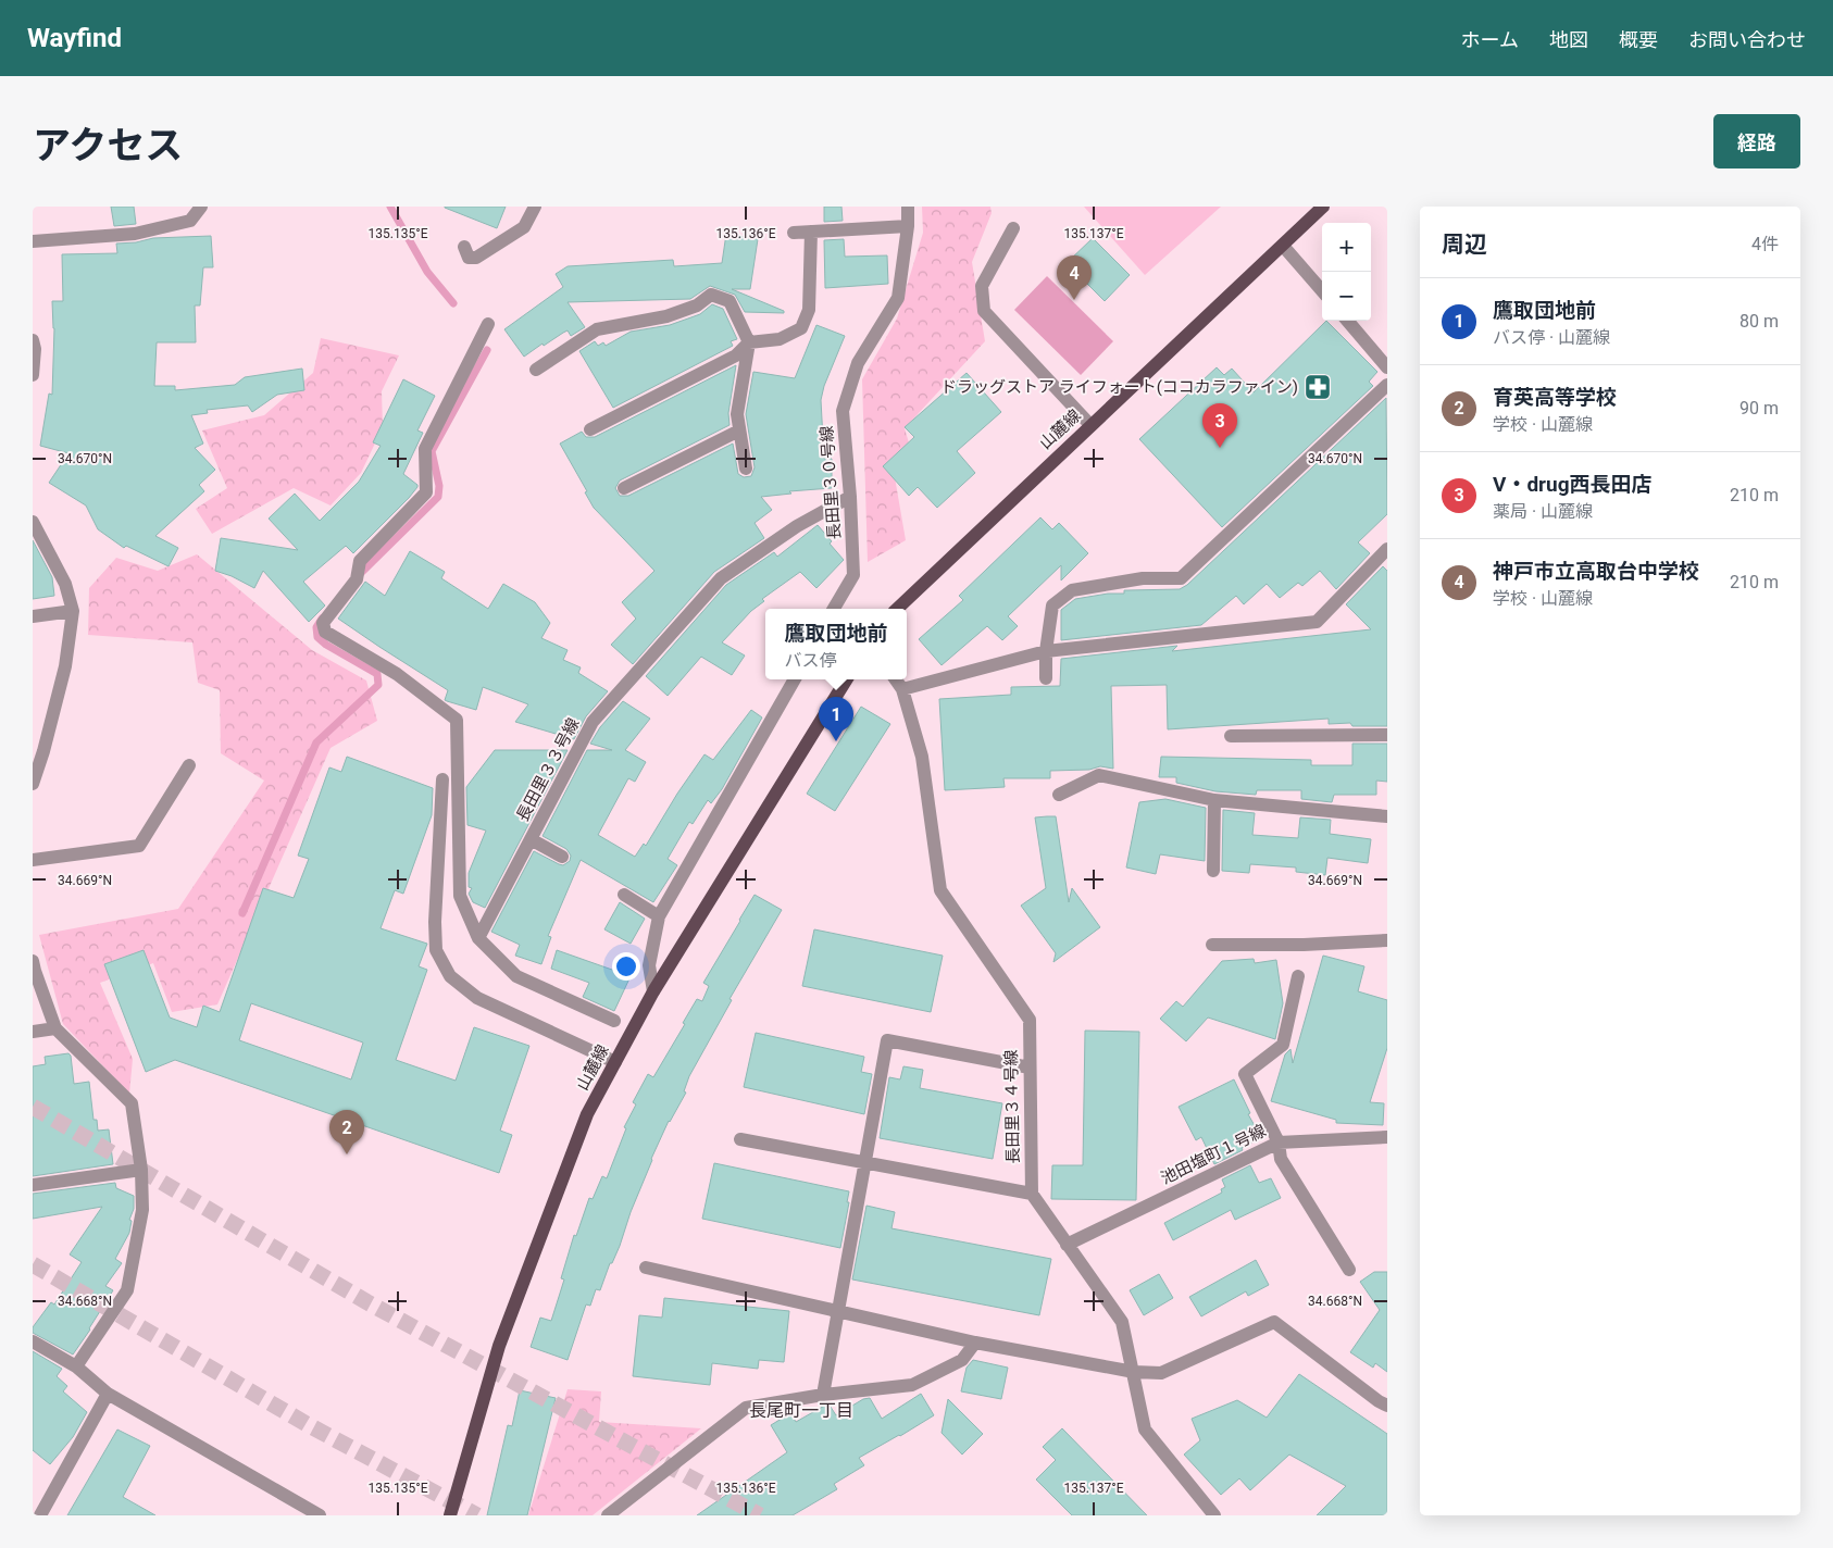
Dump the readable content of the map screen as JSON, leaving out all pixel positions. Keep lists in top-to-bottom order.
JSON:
{
  "streets": {
    "main road": ["山麓線"],
    "street": [
      "長田里３０号線",
      "長田里３３号線",
      "長田里３４号線",
      "池田塩町１号線"
    ]
  },
  "crossings": [
    ["長田里３０号線", "長田里３３号線"]
  ],
  "districts": ["長尾町一丁目"],
  "places": {
    "pharmacy": ["ドラッグストア ライフォート(ココカラファイン)"]
  },
  "page": {
    "header": "Wayfind",
    "nav": [
      "ホーム",
      "地図",
      "概要",
      "お問い合わせ"
    ],
    "title": "アクセス",
    "buttons": "経路",
    "heading": ["周辺", "4件"],
    "map_buttons": ["+", "−"],
    "pins": [
      "4",
      "3",
      "1",
      "2"
    ],
    "list": [
      {
        "mark": "1",
        "name": "鷹取団地前",
        "note": "バス停 · 山麓線",
        "value": "80 m"
      },
      {
        "mark": "2",
        "name": "育英高等学校",
        "note": "学校 · 山麓線",
        "value": "90 m"
      },
      {
        "mark": "3",
        "name": "V・drug西長田店",
        "note": "薬局 · 山麓線",
        "value": "210 m"
      },
      {
        "mark": "4",
        "name": "神戸市立高取台中学校",
        "note": "学校 · 山麓線",
        "value": "210 m"
      }
    ],
    "popup": ["鷹取団地前", "バス停"]
  },
  "coordinates": [
    "135.135°E",
    "135.136°E",
    "135.137°E",
    "34.670°N",
    "34.669°N",
    "34.668°N"
  ]
}
